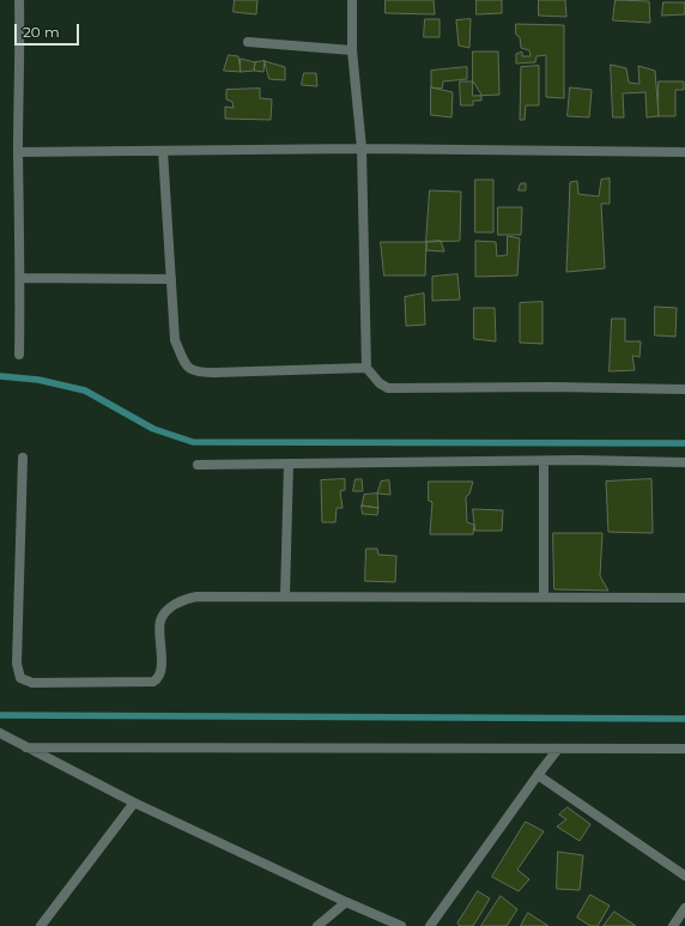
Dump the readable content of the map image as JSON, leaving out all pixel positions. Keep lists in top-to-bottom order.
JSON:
{
  "scale_bar": "20 m"
}
